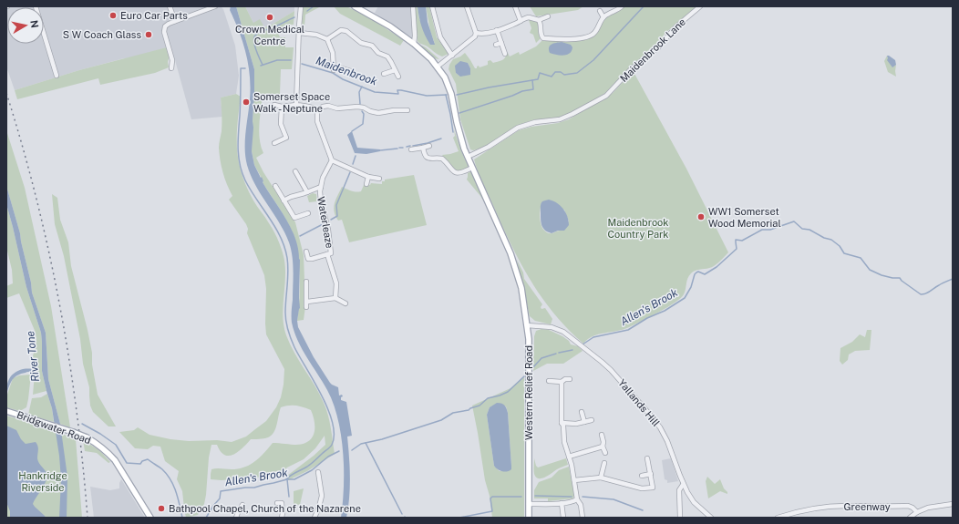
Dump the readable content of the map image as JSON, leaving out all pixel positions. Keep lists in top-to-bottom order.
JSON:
{
  "streets": {
    "main road": ["Western Relief Road", "Bridgwater Road"],
    "street": [
      "Maidenbrook Lane",
      "Waterleaze",
      "Yallands Hill",
      "Greenway"
    ]
  },
  "crossings": [
    ["Western Relief Road", "Yallands Hill"]
  ],
  "water": ["Maidenbrook", "Allen's Brook", "River Tone"],
  "parks": ["Maidenbrook Country Park", "Hankridge Riverside"],
  "places": [
    "Euro Car Parts",
    "Crown Medical Centre",
    "S W Coach Glass",
    "Somerset Space Walk - Neptune",
    "WW1 Somerset Wood Memorial",
    "Bathpool Chapel, Church of the Nazarene"
  ],
  "north": "right"
}
